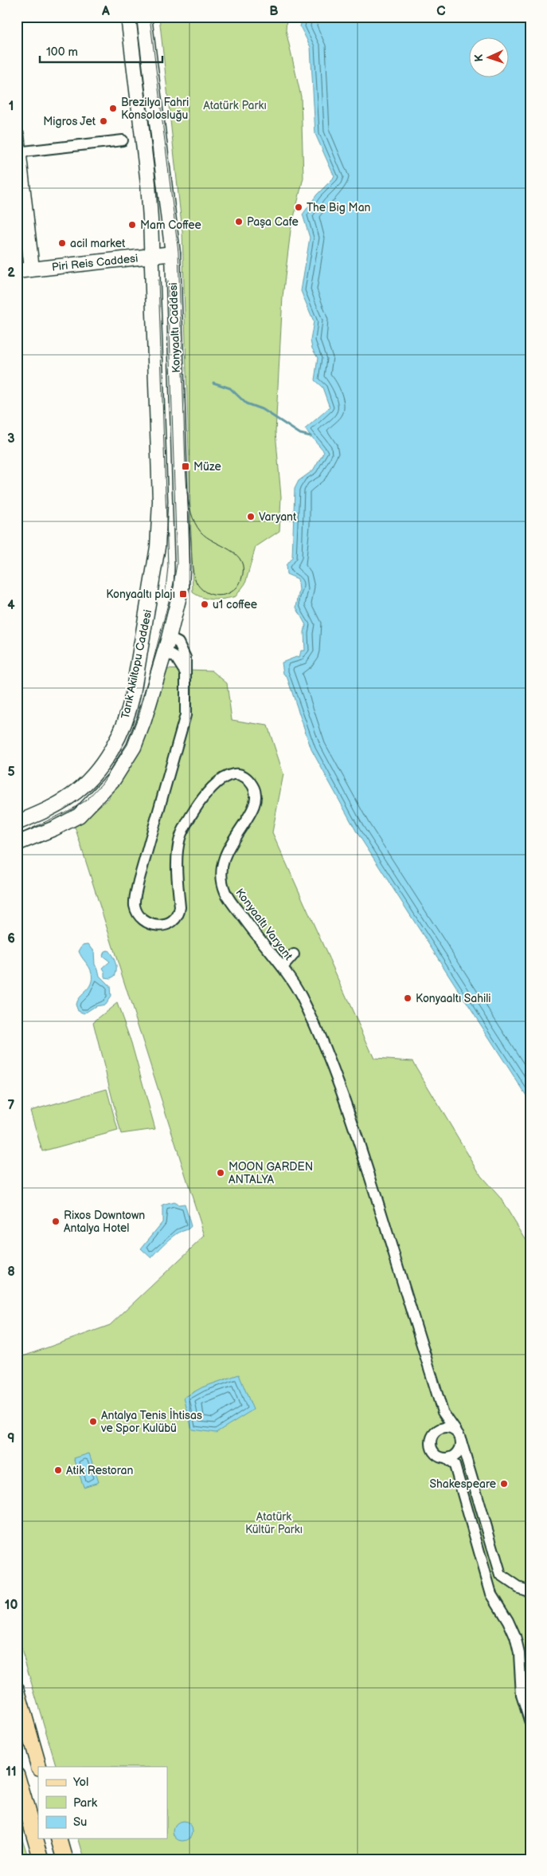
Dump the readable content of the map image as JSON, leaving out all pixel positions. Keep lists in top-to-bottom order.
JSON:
{
  "streets": {
    "main road": ["Piri Reis Caddesi", "Konyaaltı Caddesi", "Tarık Akıltopu Caddesi"],
    "street": ["Konyaaltı Varyant"]
  },
  "crossings": [
    ["Piri Reis Caddesi", "Konyaaltı Caddesi"],
    ["Konyaaltı Caddesi", "Tarık Akıltopu Caddesi"]
  ],
  "parks": ["Atatürk Parkı", "Atatürk Kültür Parkı"],
  "places": {
    "other": [
      "Brezilya Fahri Konsolosluğu",
      "Migros Jet",
      "The Big Man",
      "Paşa Cafe",
      "Mam Coffee",
      "acil market",
      "Varyant",
      "u1 coffee",
      "Konyaaltı Sahili",
      "MOON GARDEN ANTALYA",
      "Rixos Downtown Antalya Hotel",
      "Antalya Tenis İhtisas ve Spor Kulübü",
      "Atik Restoran",
      "Shakespeare"
    ],
    "transit": ["Müze", "Konyaaltı plajı"]
  },
  "legend": ["Yol", "Park", "Su"],
  "scale_bar": "100 m",
  "north": "left",
  "grid": {
    "columns": ["A", "B", "C"],
    "rows": [
      "1",
      "2",
      "3",
      "4",
      "5",
      "6",
      "7",
      "8",
      "9",
      "10",
      "11"
    ]
  }
}
